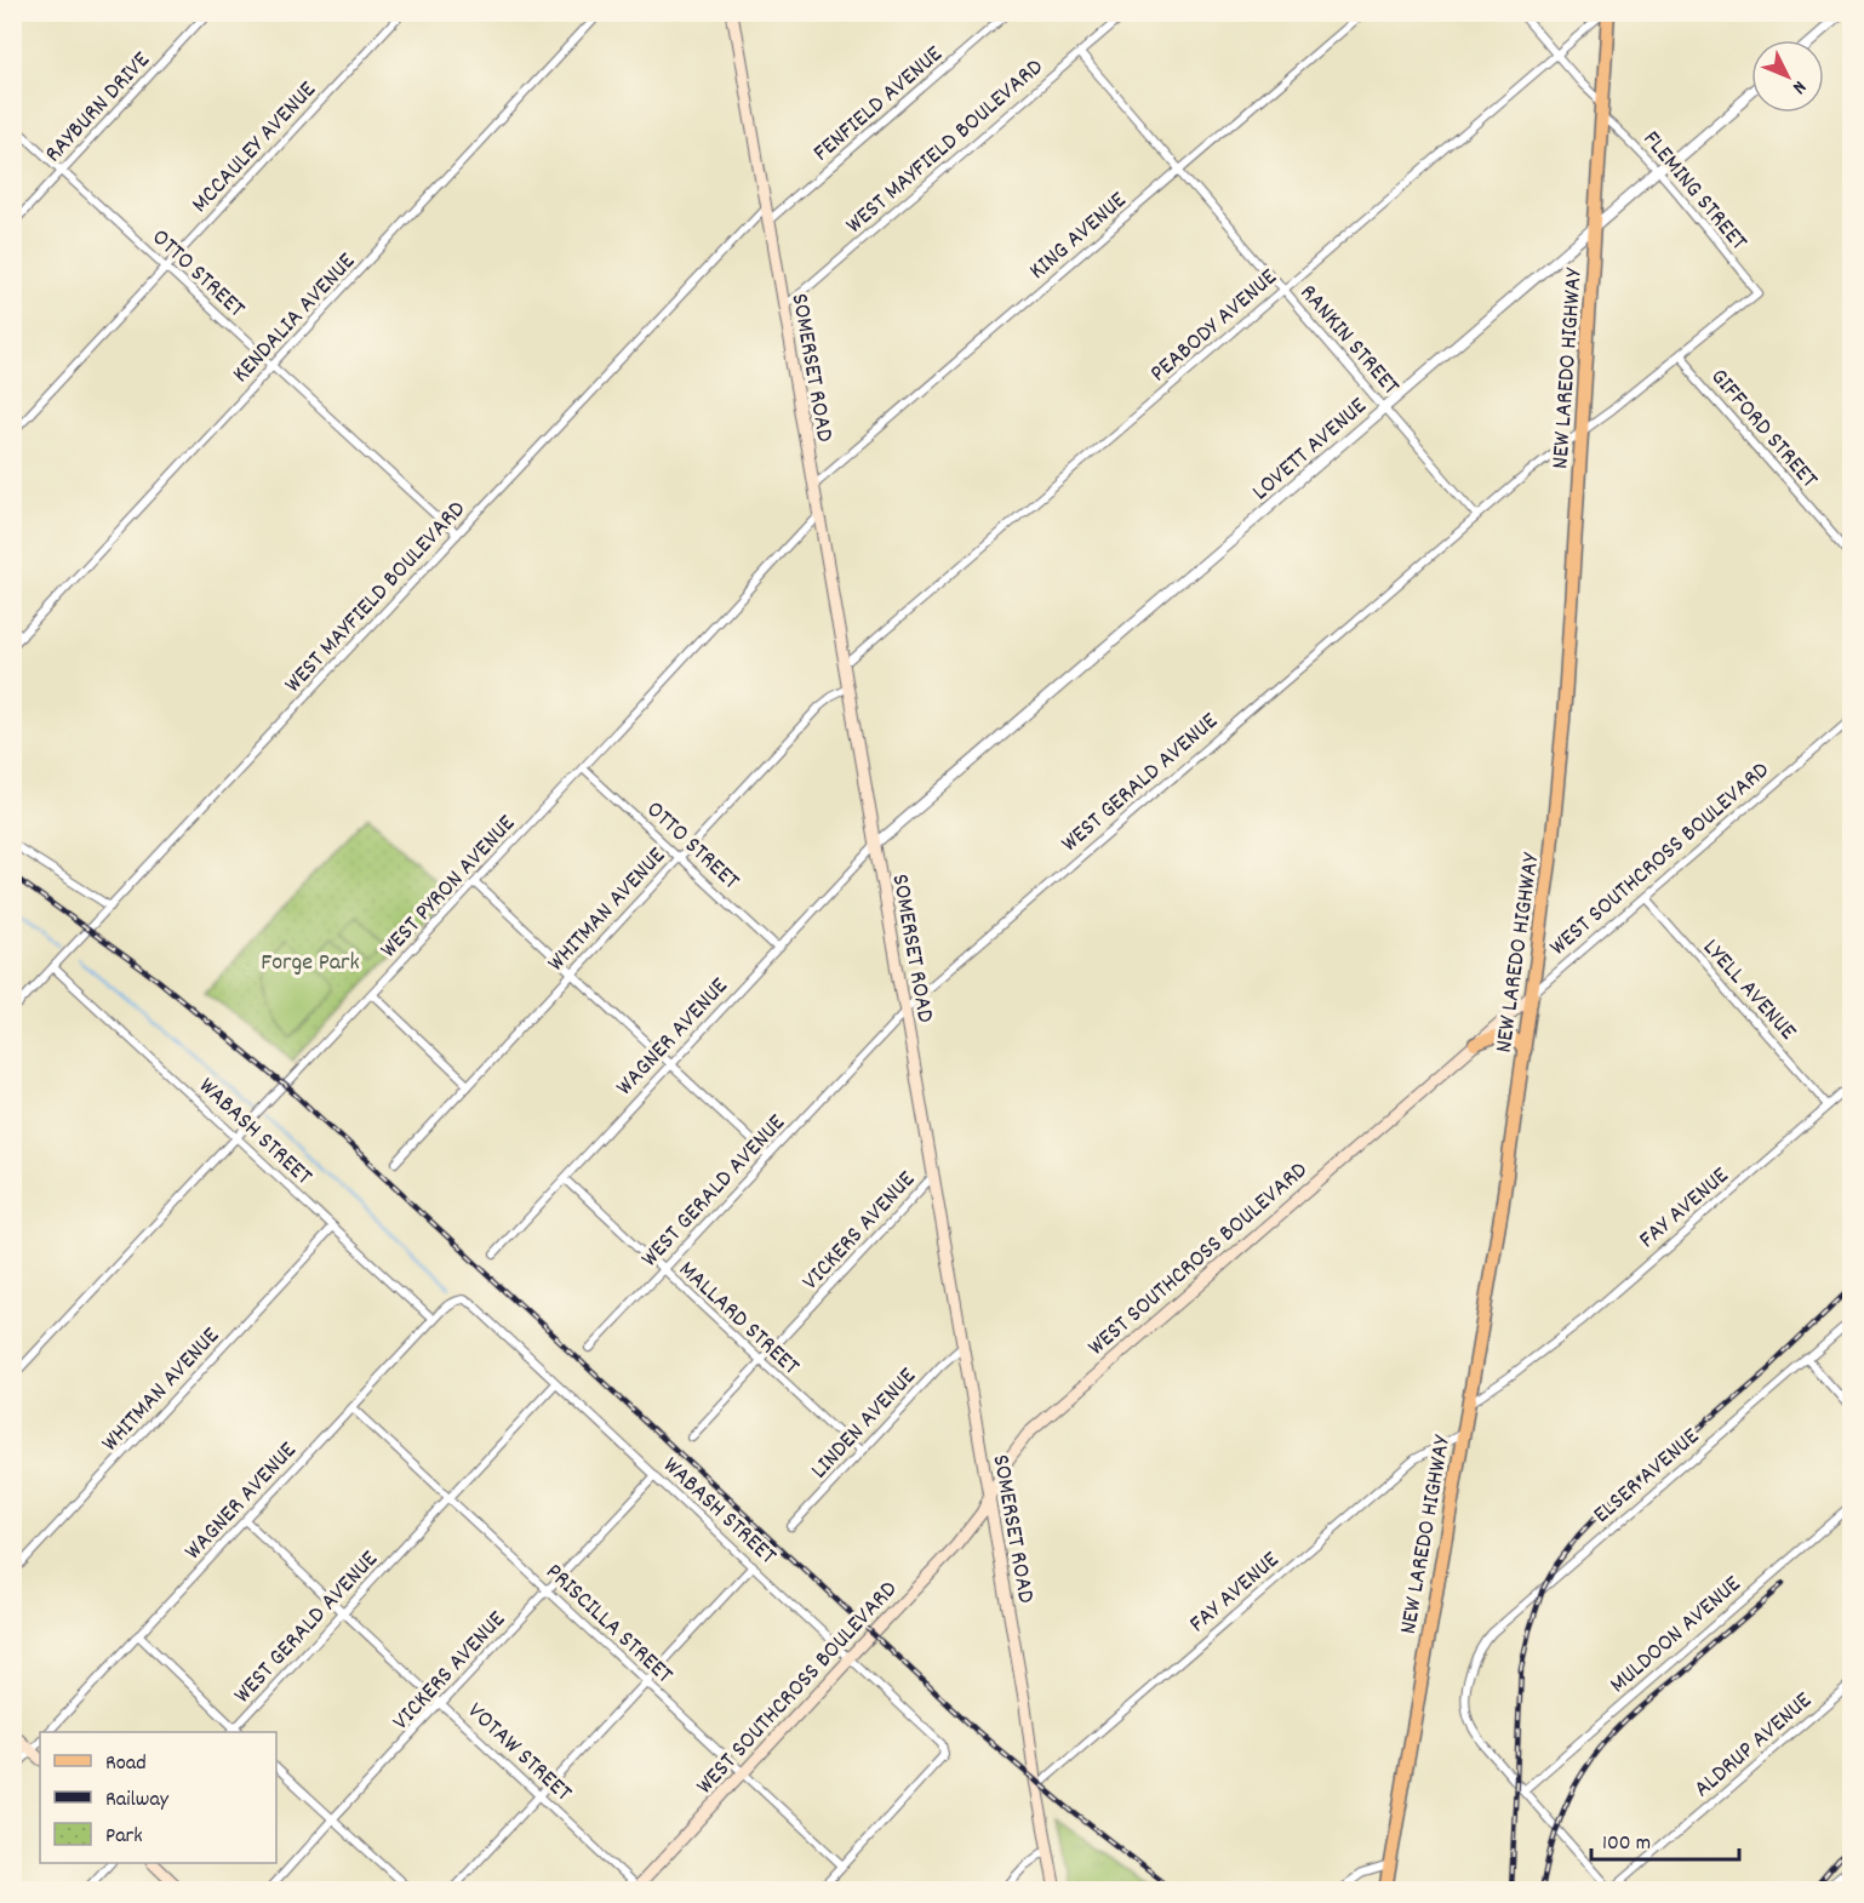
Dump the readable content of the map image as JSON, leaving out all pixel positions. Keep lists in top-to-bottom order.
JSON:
{
  "streets": {
    "main road": ["SOMERSET ROAD", "NEW LAREDO HIGHWAY", "WEST SOUTHCROSS BOULEVARD"],
    "street": [
      "FENFIELD AVENUE",
      "RAYBURN DRIVE",
      "WEST MAYFIELD BOULEVARD",
      "MCCAULEY AVENUE",
      "FLEMING STREET",
      "KING AVENUE",
      "OTTO STREET",
      "KENDALIA AVENUE",
      "PEABODY AVENUE",
      "RANKIN STREET",
      "GIFFORD STREET",
      "LOVETT AVENUE",
      "WEST GERALD AVENUE",
      "WEST PYRON AVENUE",
      "WHITMAN AVENUE",
      "LYELL AVENUE",
      "WAGNER AVENUE",
      "WABASH STREET",
      "FAY AVENUE",
      "VICKERS AVENUE",
      "MALLARD STREET",
      "LINDEN AVENUE",
      "ELSER AVENUE",
      "PRISCILLA STREET",
      "MULDOON AVENUE",
      "ALDRUP AVENUE",
      "VOTAW STREET"
    ]
  },
  "crossings": [
    ["FENFIELD AVENUE", "SOMERSET ROAD"],
    ["RAYBURN DRIVE", "OTTO STREET"],
    ["WEST MAYFIELD BOULEVARD", "OTTO STREET"],
    ["WEST MAYFIELD BOULEVARD", "RANKIN STREET"],
    ["WEST MAYFIELD BOULEVARD", "SOMERSET ROAD"],
    ["WEST MAYFIELD BOULEVARD", "WABASH STREET"],
    ["MCCAULEY AVENUE", "OTTO STREET"],
    ["FLEMING STREET", "PEABODY AVENUE"],
    ["FLEMING STREET", "NEW LAREDO HIGHWAY"],
    ["FLEMING STREET", "LOVETT AVENUE"],
    ["FLEMING STREET", "WEST GERALD AVENUE"],
    ["KING AVENUE", "RANKIN STREET"],
    ["KING AVENUE", "SOMERSET ROAD"],
    ["OTTO STREET", "KENDALIA AVENUE"],
    ["OTTO STREET", "WEST PYRON AVENUE"],
    ["OTTO STREET", "WHITMAN AVENUE"],
    ["OTTO STREET", "WAGNER AVENUE"],
    ["PEABODY AVENUE", "RANKIN STREET"],
    ["PEABODY AVENUE", "SOMERSET ROAD"],
    ["PEABODY AVENUE", "NEW LAREDO HIGHWAY"],
    ["RANKIN STREET", "LOVETT AVENUE"],
    ["RANKIN STREET", "WEST GERALD AVENUE"],
    ["SOMERSET ROAD", "LOVETT AVENUE"],
    ["SOMERSET ROAD", "WEST GERALD AVENUE"],
    ["SOMERSET ROAD", "WEST SOUTHCROSS BOULEVARD"],
    ["SOMERSET ROAD", "WEST PYRON AVENUE"],
    ["SOMERSET ROAD", "WHITMAN AVENUE"],
    ["SOMERSET ROAD", "WAGNER AVENUE"],
    ["SOMERSET ROAD", "FAY AVENUE"],
    ["SOMERSET ROAD", "VICKERS AVENUE"],
    ["SOMERSET ROAD", "LINDEN AVENUE"],
    ["NEW LAREDO HIGHWAY", "LOVETT AVENUE"],
    ["NEW LAREDO HIGHWAY", "WEST GERALD AVENUE"],
    ["NEW LAREDO HIGHWAY", "WEST SOUTHCROSS BOULEVARD"],
    ["NEW LAREDO HIGHWAY", "FAY AVENUE"],
    ["GIFFORD STREET", "WEST GERALD AVENUE"],
    ["LOVETT AVENUE", "WAGNER AVENUE"],
    ["WEST GERALD AVENUE", "WABASH STREET"],
    ["WEST GERALD AVENUE", "MALLARD STREET"],
    ["WEST GERALD AVENUE", "PRISCILLA STREET"],
    ["WEST GERALD AVENUE", "VOTAW STREET"],
    ["WEST SOUTHCROSS BOULEVARD", "LYELL AVENUE"],
    ["WEST SOUTHCROSS BOULEVARD", "WABASH STREET"],
    ["WEST SOUTHCROSS BOULEVARD", "PRISCILLA STREET"],
    ["WEST SOUTHCROSS BOULEVARD", "VOTAW STREET"],
    ["WEST PYRON AVENUE", "WABASH STREET"],
    ["WHITMAN AVENUE", "WABASH STREET"],
    ["LYELL AVENUE", "FAY AVENUE"],
    ["WAGNER AVENUE", "WABASH STREET"],
    ["WAGNER AVENUE", "MALLARD STREET"],
    ["WAGNER AVENUE", "PRISCILLA STREET"],
    ["WAGNER AVENUE", "VOTAW STREET"],
    ["WABASH STREET", "VICKERS AVENUE"],
    ["WABASH STREET", "PRISCILLA STREET"],
    ["VICKERS AVENUE", "MALLARD STREET"],
    ["VICKERS AVENUE", "PRISCILLA STREET"],
    ["VICKERS AVENUE", "VOTAW STREET"],
    ["MALLARD STREET", "LINDEN AVENUE"],
    ["ELSER AVENUE", "MULDOON AVENUE"],
    ["ELSER AVENUE", "ALDRUP AVENUE"]
  ],
  "parks": ["Forge Park"],
  "legend": ["Road", "Railway", "Park"],
  "scale_bar": "100 m",
  "north": "bottom right"
}
